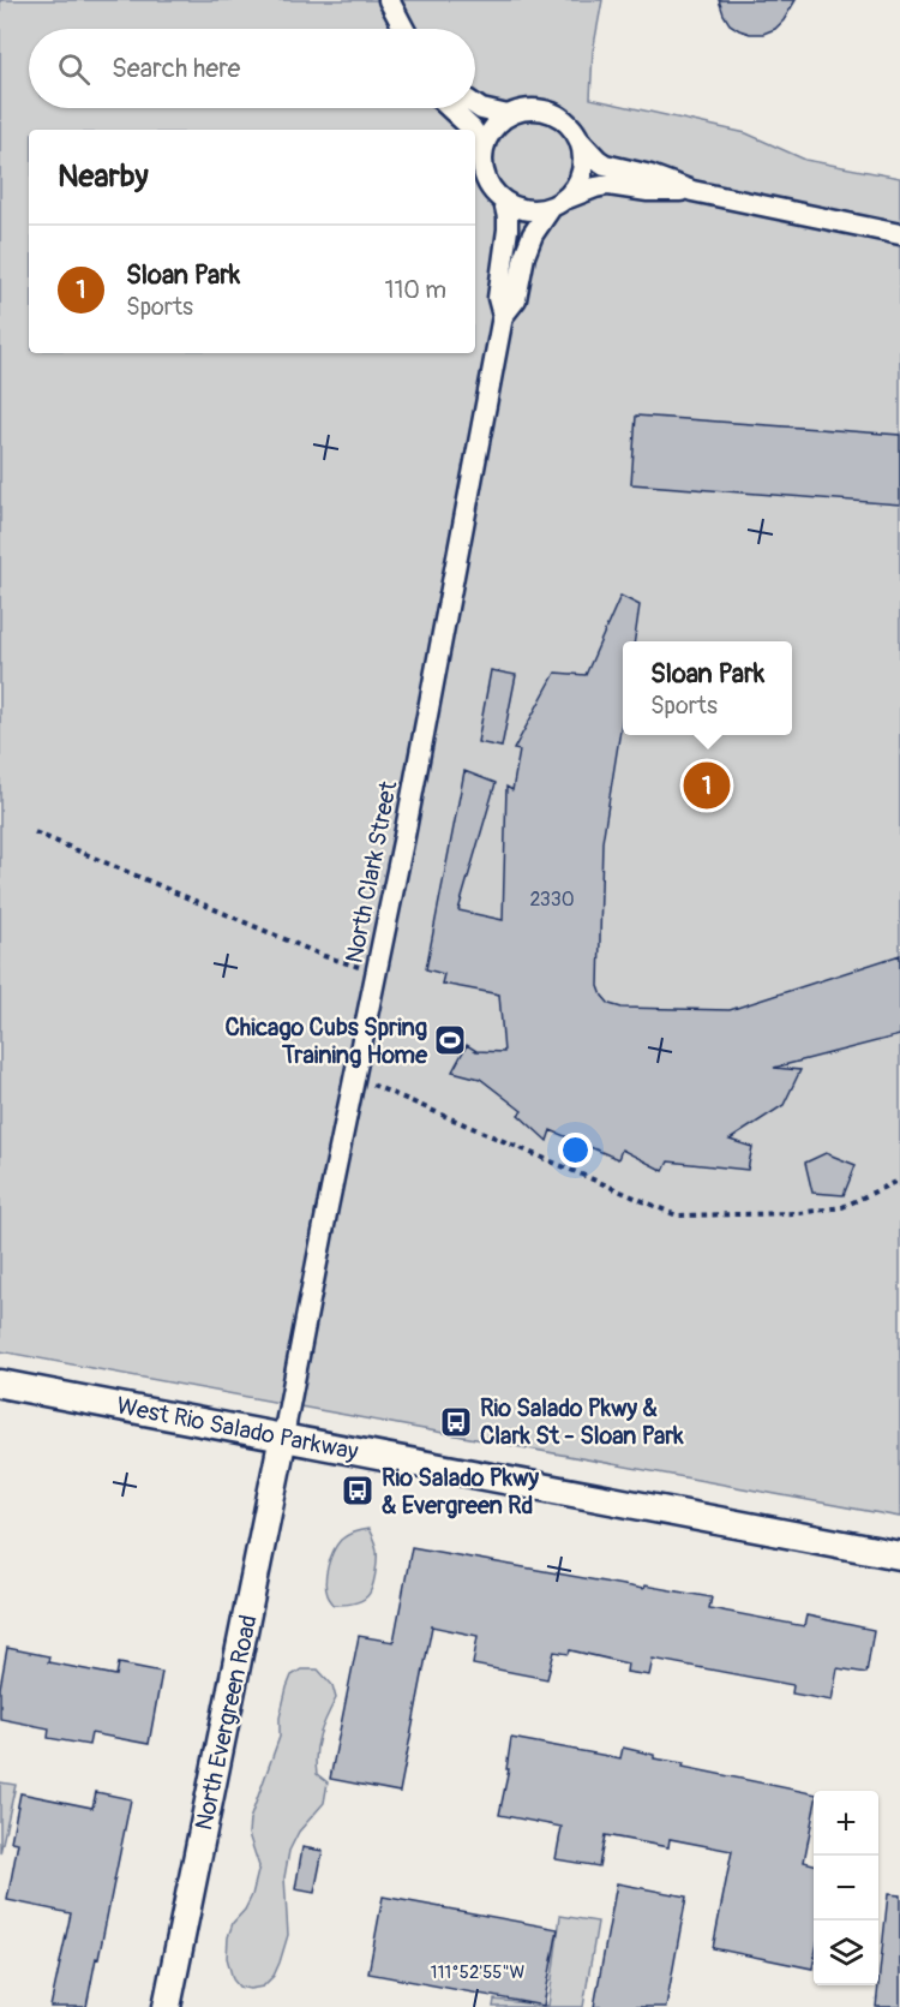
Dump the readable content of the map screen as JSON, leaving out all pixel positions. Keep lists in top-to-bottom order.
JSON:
{
  "streets": {
    "main road": ["West Rio Salado Parkway", "North Evergreen Road"],
    "street": ["North Clark Street"]
  },
  "crossings": [
    ["North Clark Street", "West Rio Salado Parkway"],
    ["North Clark Street", "North Evergreen Road"],
    ["West Rio Salado Parkway", "North Evergreen Road"]
  ],
  "places": {
    "sports": ["Chicago Cubs Spring Training Home"],
    "bus stop": ["Rio Salado Pkwy & Clark St - Sloan Park", "Rio Salado Pkwy & Evergreen Rd"]
  },
  "house_numbers": ["2330"],
  "page": {
    "search": "Search here",
    "heading": "Nearby",
    "list": [
      {
        "mark": "1",
        "name": "Sloan Park",
        "note": "Sports",
        "value": "110 m"
      }
    ],
    "popup": ["Sloan Park", "Sports"],
    "pins": "1",
    "map_buttons": ["+", "−"]
  },
  "coordinates": ["111°52'55\"W"]
}
